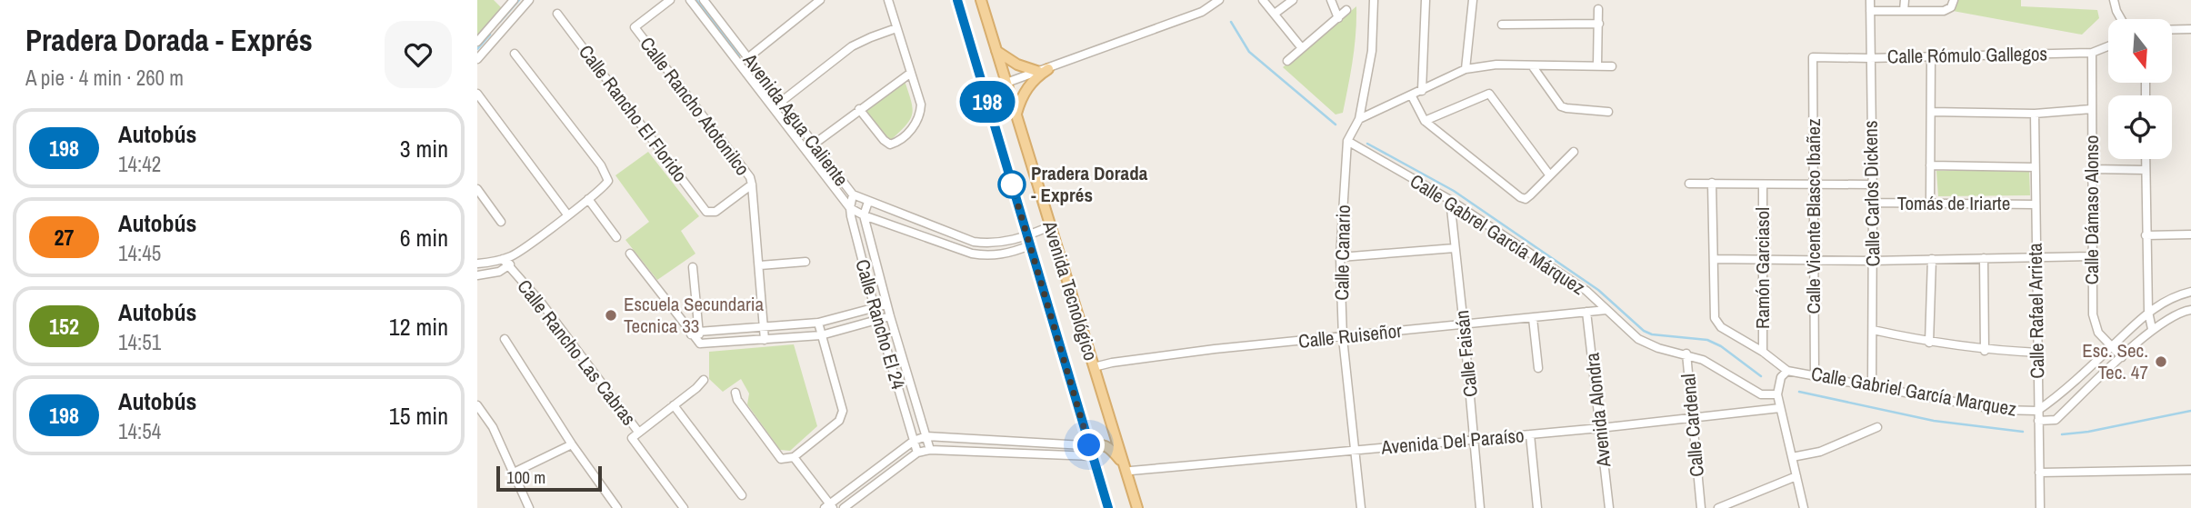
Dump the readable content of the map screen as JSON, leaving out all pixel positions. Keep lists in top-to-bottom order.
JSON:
{
  "streets": {
    "main road": ["Avenida Tecnológico"],
    "street": [
      "Calle Rómulo Gallegos",
      "Calle Rancho Atotonilco",
      "Calle Rancho El Florido",
      "Avenida Agua Caliente",
      "Calle Carlos Dickens",
      "Tomás de Iriarte",
      "Calle Dámaso Alonso",
      "Calle Vicente Blasco Ibañez",
      "Calle Gabrel García Márquez",
      "Calle Canario",
      "Ramón Garciasol",
      "Calle Rafael Arrieta",
      "Calle Rancho El 24",
      "Calle Ruiseñor",
      "Calle Rancho Las Cabras",
      "Calle Faisán",
      "Calle Gabriel García Marquez",
      "Avenida Alondra",
      "Calle Cardenal",
      "Avenida Del Paraíso"
    ]
  },
  "crossings": [
    ["Calle Rómulo Gallegos", "Calle Carlos Dickens"],
    ["Calle Rómulo Gallegos", "Calle Dámaso Alonso"],
    ["Calle Rómulo Gallegos", "Calle Vicente Blasco Ibañez"],
    ["Calle Rancho Atotonilco", "Calle Rancho El Florido"],
    ["Avenida Agua Caliente", "Avenida Tecnológico"],
    ["Avenida Agua Caliente", "Calle Rancho El 24"],
    ["Calle Carlos Dickens", "Tomás de Iriarte"],
    ["Calle Carlos Dickens", "Calle Gabriel García Marquez"],
    ["Tomás de Iriarte", "Calle Rafael Arrieta"],
    ["Calle Dámaso Alonso", "Calle Gabriel García Marquez"],
    ["Calle Vicente Blasco Ibañez", "Calle Gabriel García Marquez"],
    ["Calle Gabrel García Márquez", "Calle Canario"],
    ["Calle Gabrel García Márquez", "Calle Ruiseñor"],
    ["Calle Gabrel García Márquez", "Calle Faisán"],
    ["Calle Gabrel García Márquez", "Calle Cardenal"],
    ["Calle Canario", "Calle Ruiseñor"],
    ["Calle Canario", "Avenida Del Paraíso"],
    ["Ramón Garciasol", "Calle Gabriel García Marquez"],
    ["Avenida Tecnológico", "Calle Ruiseñor"],
    ["Avenida Tecnológico", "Avenida Del Paraíso"],
    ["Calle Rafael Arrieta", "Calle Gabriel García Marquez"],
    ["Calle Ruiseñor", "Calle Faisán"],
    ["Calle Ruiseñor", "Avenida Alondra"],
    ["Calle Faisán", "Avenida Del Paraíso"],
    ["Avenida Alondra", "Avenida Del Paraíso"],
    ["Calle Cardenal", "Avenida Del Paraíso"]
  ],
  "places": ["Pradera Dorada - Exprés", "Escuela Secundaria Tecnica 33", "Esc. Sec. Tec. 47"],
  "lines": ["bus line 198"],
  "scale_bar": "100 m",
  "north": "bottom",
  "page": {
    "heading": ["Pradera Dorada - Exprés", "A pie · 4 min · 260 m"],
    "on_map": "198",
    "list": [
      {
        "mark": "198",
        "name": "Autobús",
        "note": "14:42",
        "value": "3 min"
      },
      {
        "mark": "27",
        "name": "Autobús",
        "note": "14:45",
        "value": "6 min"
      },
      {
        "mark": "152",
        "name": "Autobús",
        "note": "14:51",
        "value": "12 min"
      },
      {
        "mark": "198",
        "name": "Autobús",
        "note": "14:54",
        "value": "15 min"
      }
    ],
    "scale": "100 m"
  }
}
